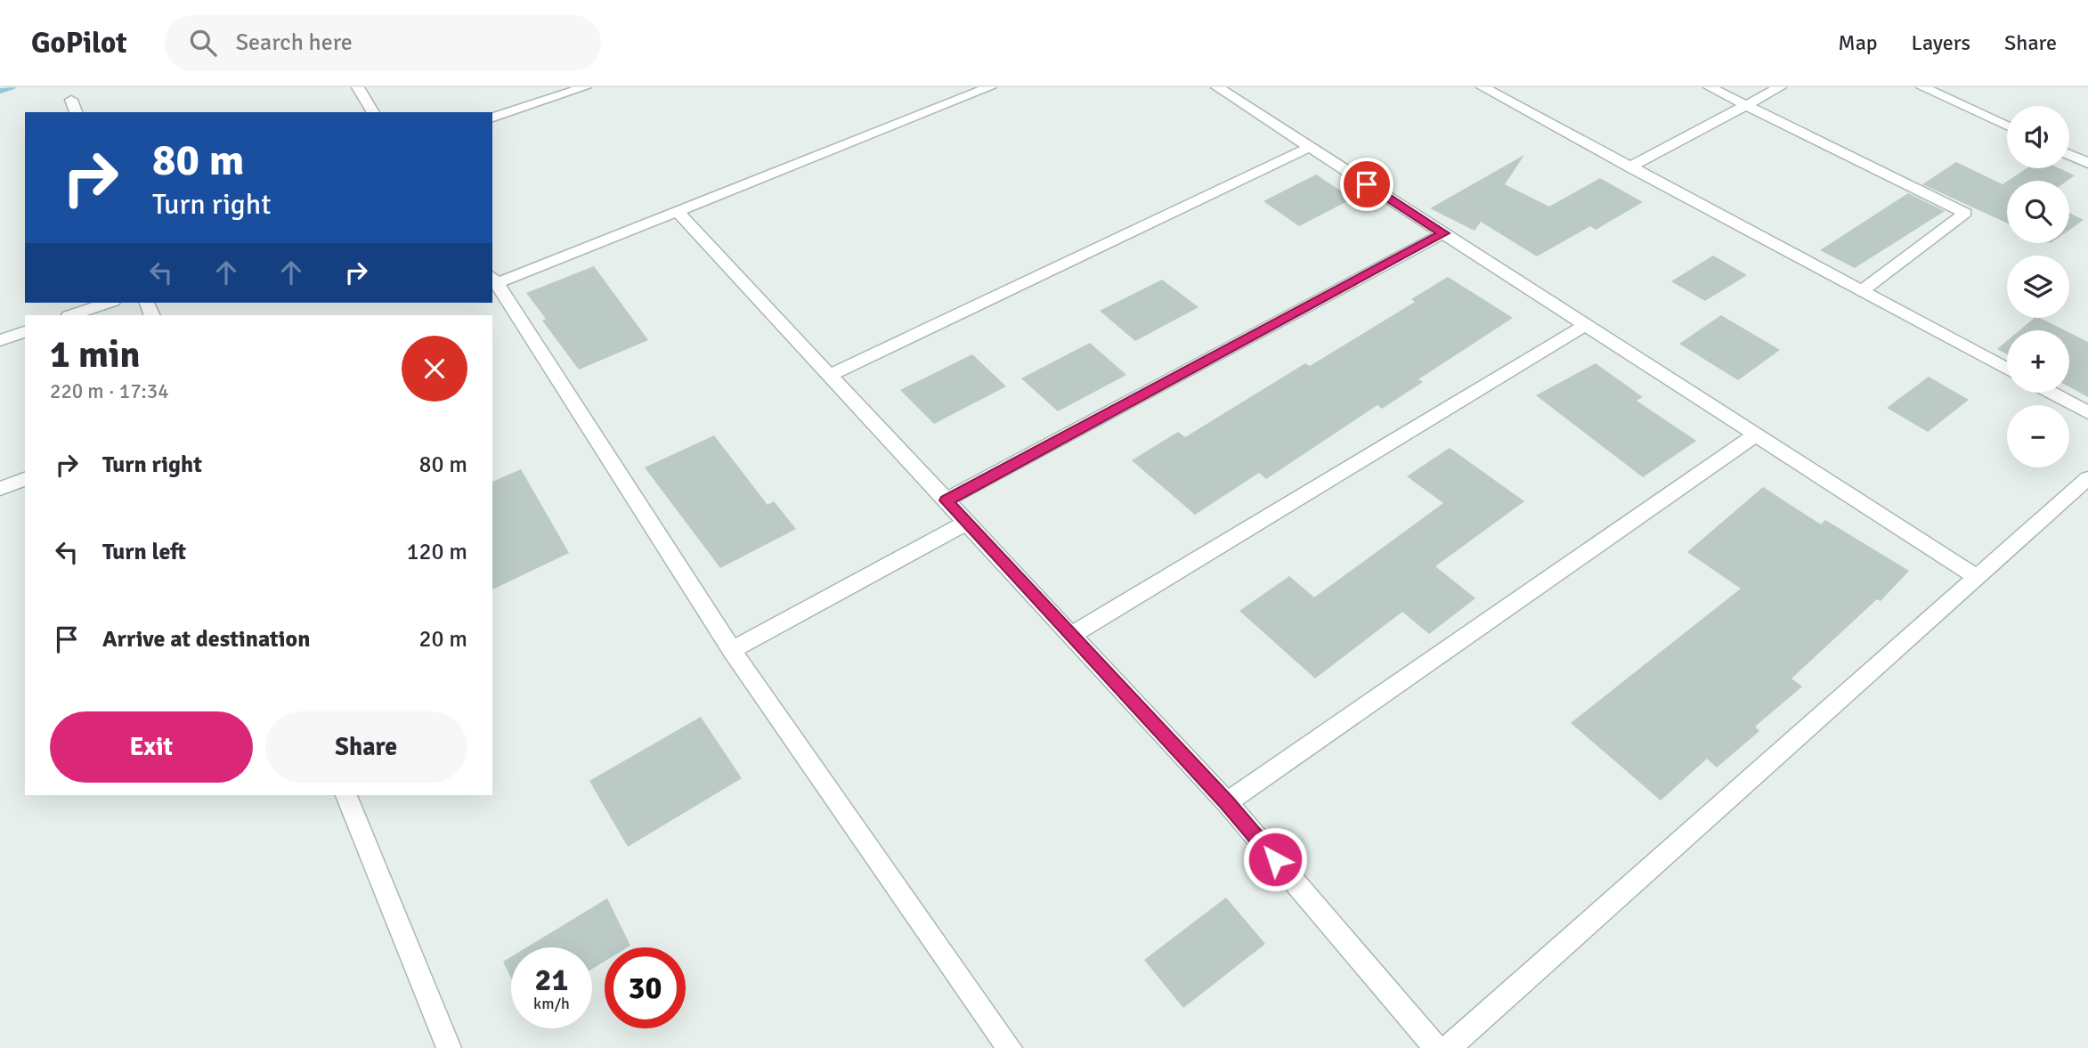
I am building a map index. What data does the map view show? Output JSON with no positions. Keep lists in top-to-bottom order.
{
  "page": {
    "header": "GoPilot",
    "search": "Search here",
    "nav": ["Map", "Layers", "Share"],
    "map_buttons": ["+", "−"],
    "turn": ["80 m", "Turn right"],
    "heading": ["1 min", "220 m · 17:34"],
    "list": [
      {
        "name": "Turn right",
        "value": "80 m"
      },
      {
        "name": "Turn left",
        "value": "120 m"
      },
      {
        "name": "Arrive at destination",
        "value": "20 m"
      }
    ],
    "buttons": ["Exit", "Share"],
    "speed": "21 km/h",
    "limit": "30"
  }
}
